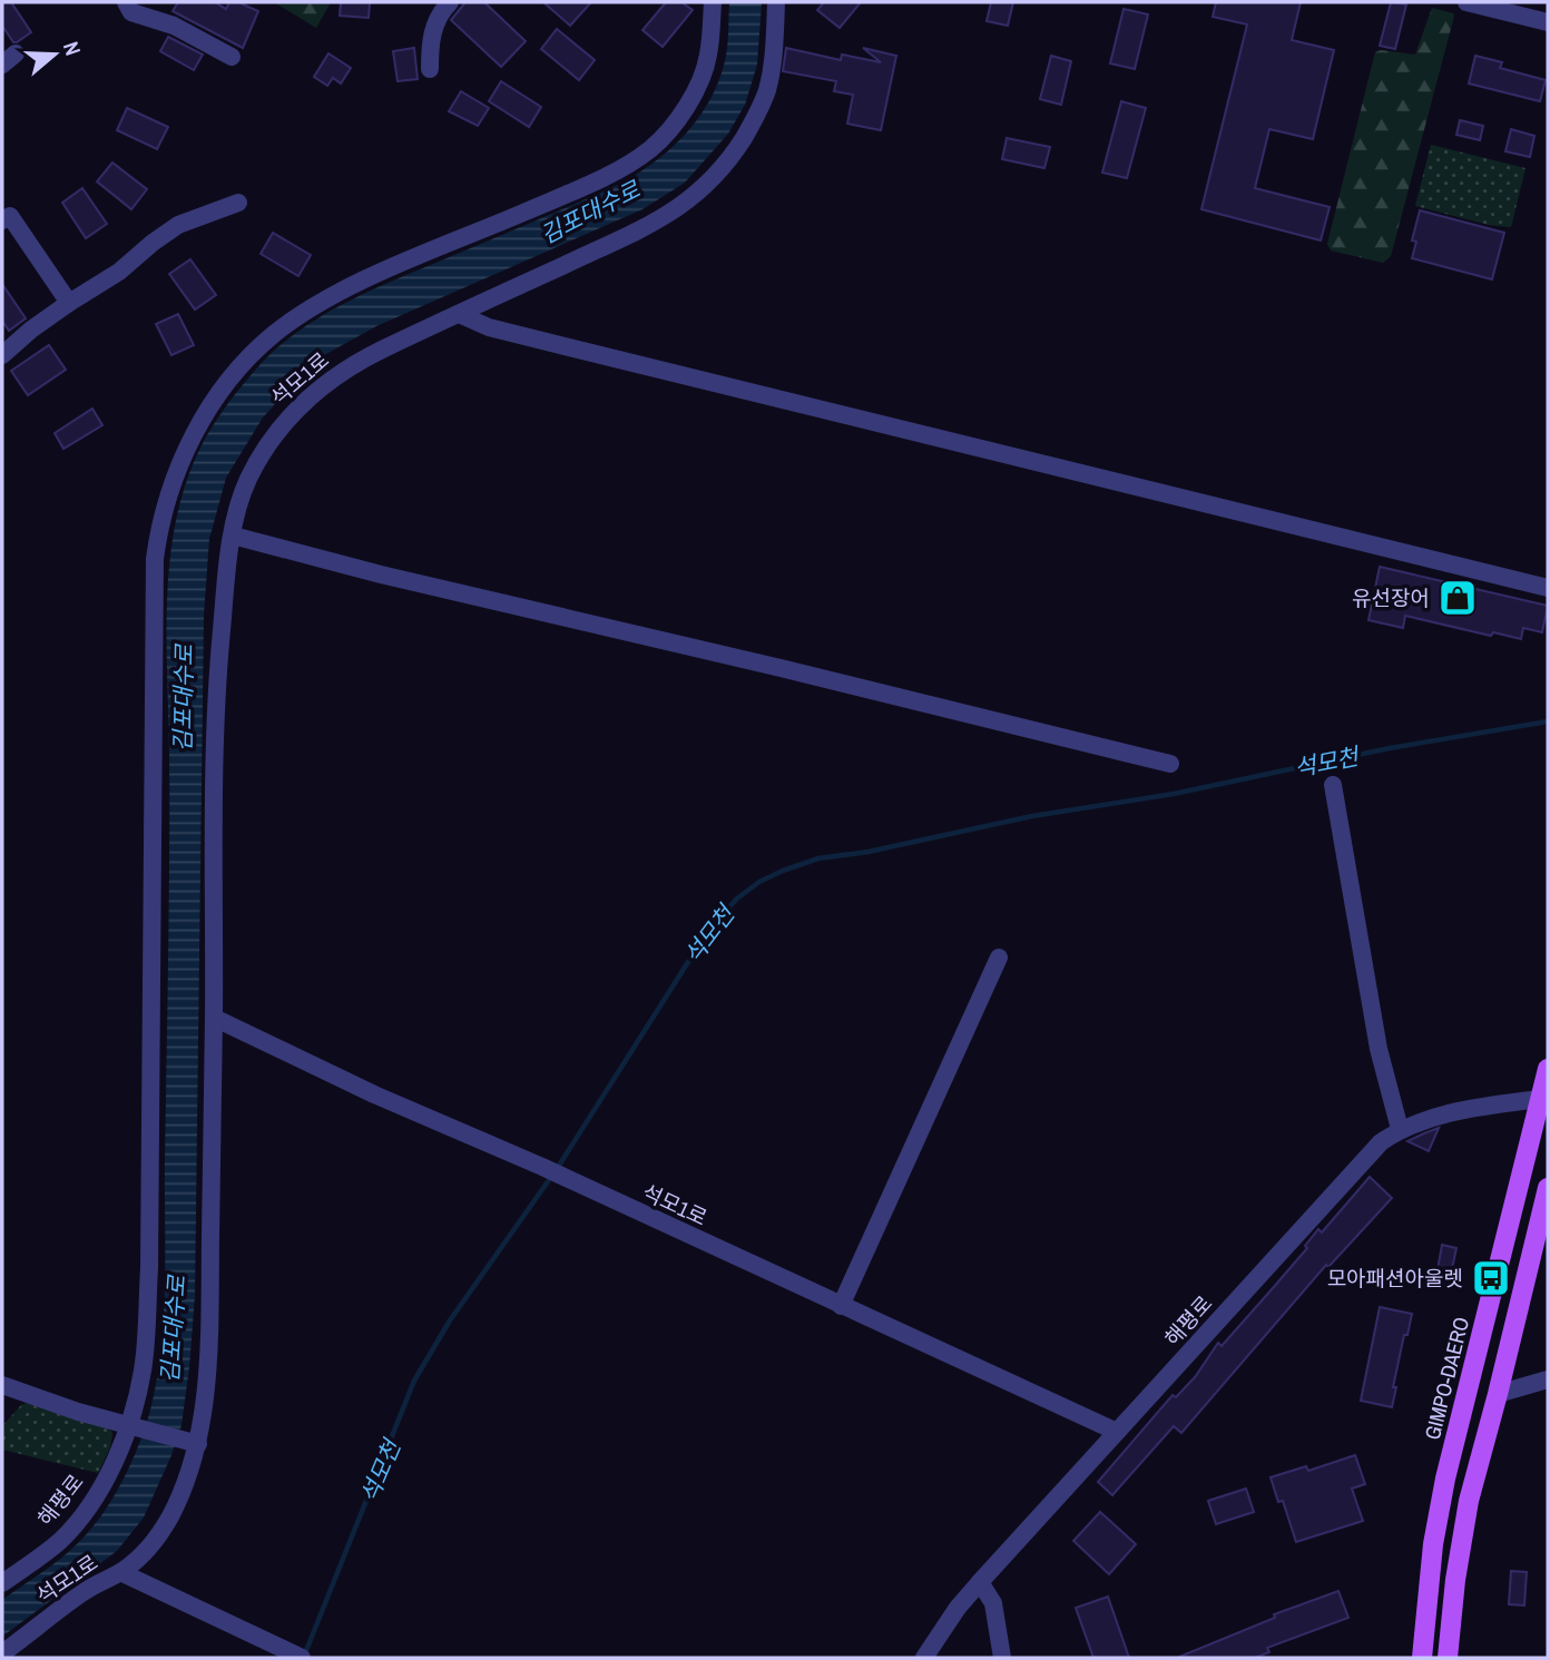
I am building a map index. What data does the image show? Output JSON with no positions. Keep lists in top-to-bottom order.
{
  "streets": {
    "main road": ["GIMPO-DAERO"],
    "lane": ["석모1로", "해평로"]
  },
  "crossings": [
    ["석모1로", "해평로"],
    ["해평로", "GIMPO-DAERO"]
  ],
  "water": ["김포대수로", "석모천"],
  "places": {
    "shop": ["유선장어"],
    "bus stop": ["모아패션아울렛"]
  },
  "north": "right"
}
